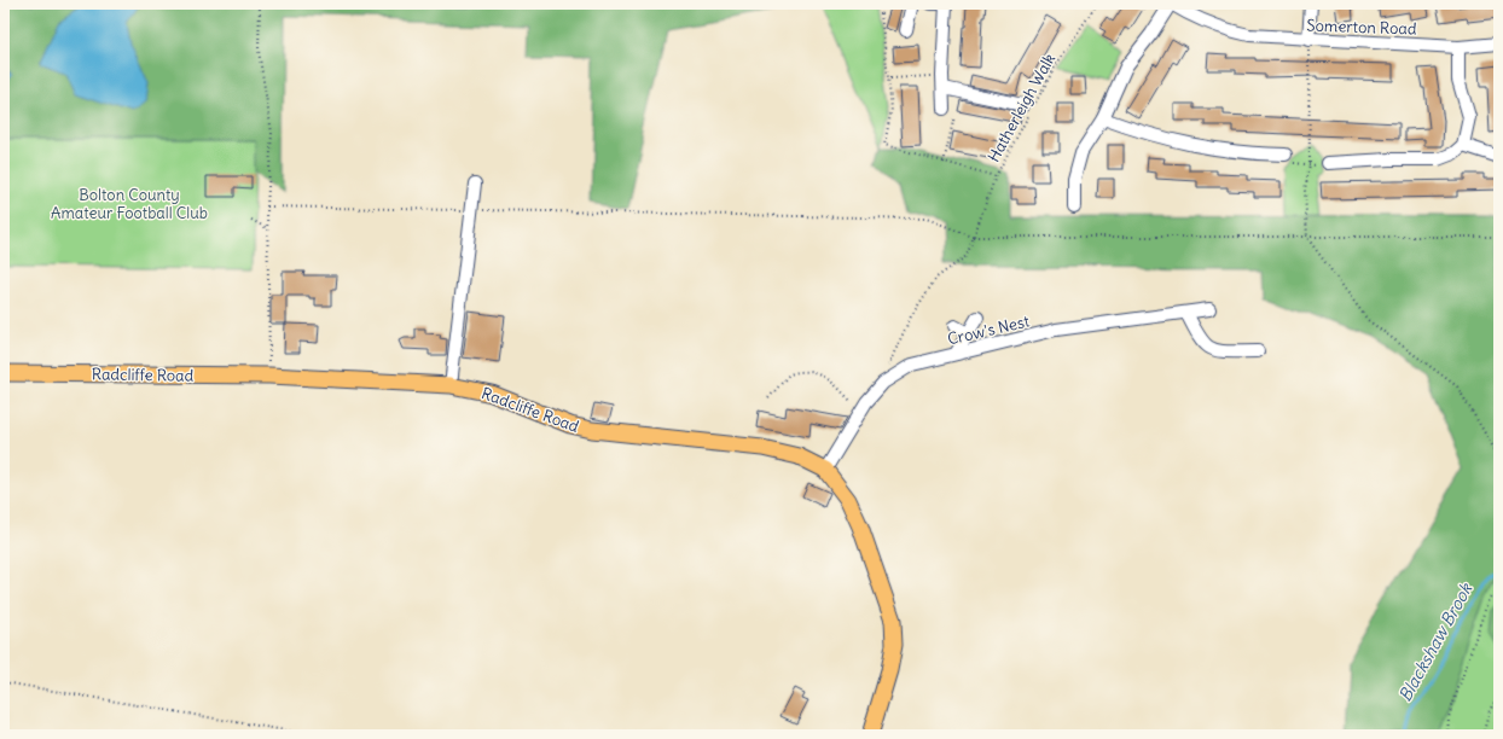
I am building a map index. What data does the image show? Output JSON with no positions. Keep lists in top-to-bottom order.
{
  "streets": {
    "main road": ["Radcliffe Road"],
    "street": ["Somerton Road", "Crow's Nest"],
    "path": ["Hatherleigh Walk"]
  },
  "crossings": [
    ["Crow's Nest", "Radcliffe Road"]
  ],
  "water": ["Blackshaw Brook"],
  "parks": ["Bolton County Amateur Football Club"]
}
